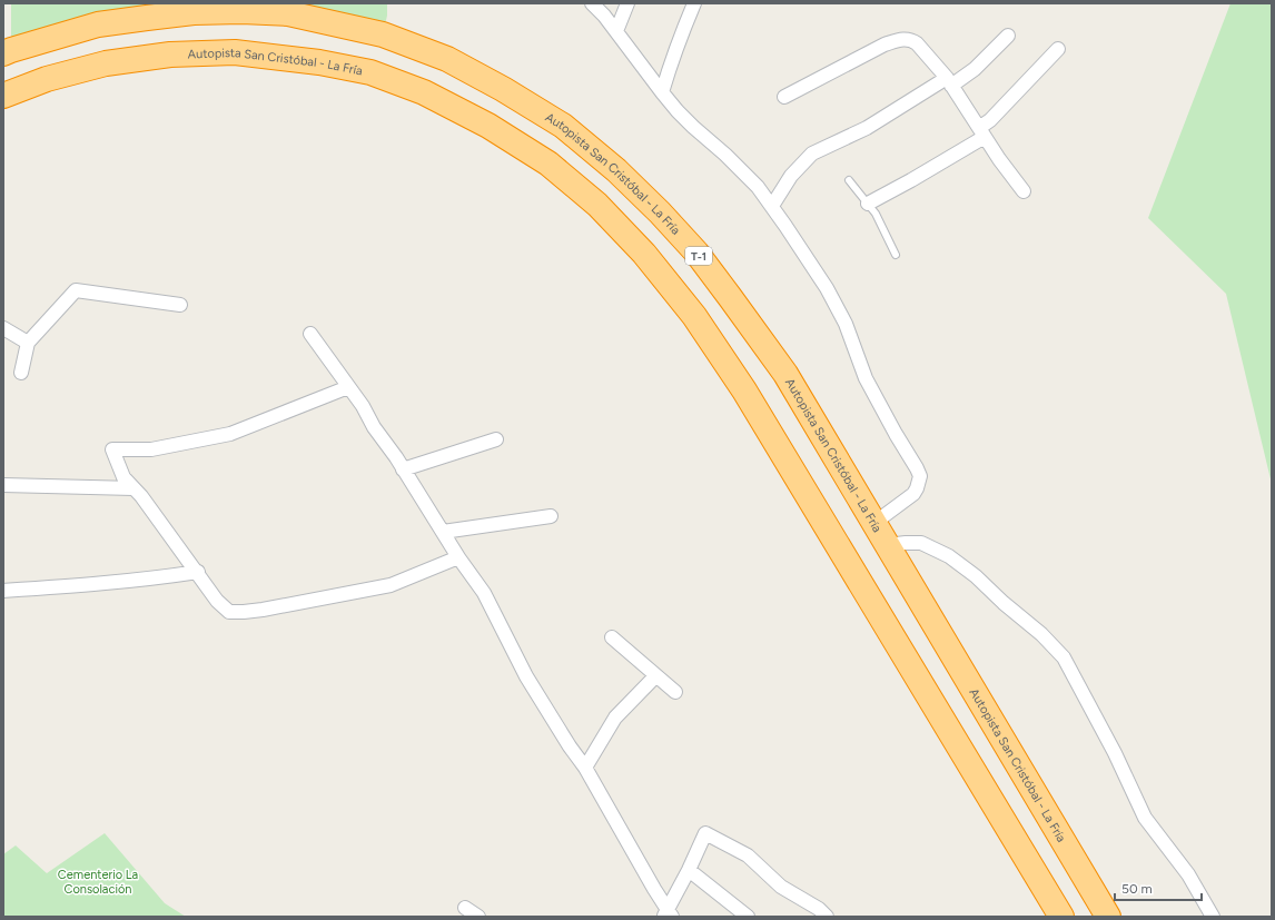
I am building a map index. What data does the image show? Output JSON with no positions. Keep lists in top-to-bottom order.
{
  "streets": {
    "highway": ["Autopista San Cristóbal - La Fría", "T-1"]
  },
  "parks": ["Cementerio La Consolación"],
  "scale_bar": "50 m"
}
